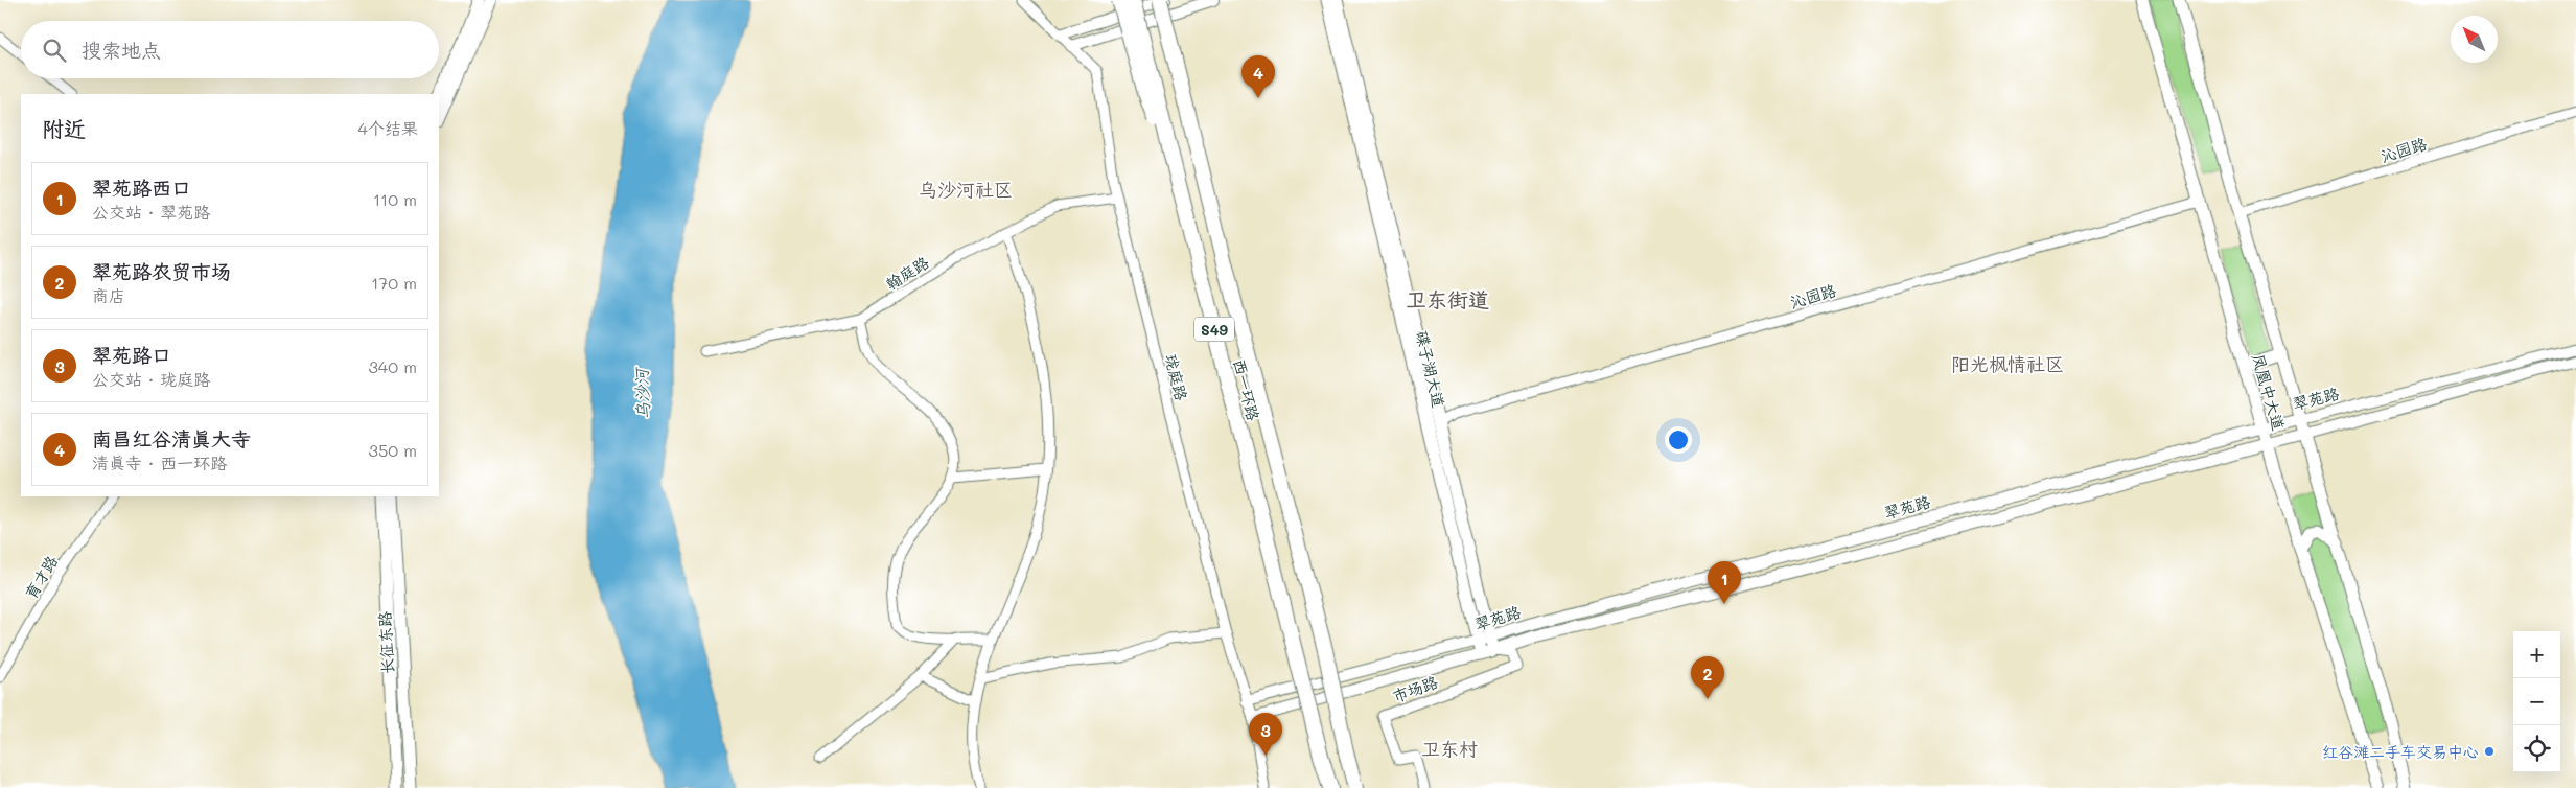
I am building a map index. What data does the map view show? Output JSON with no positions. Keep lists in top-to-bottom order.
{
  "streets": {
    "highway": ["S49", "西一环路"],
    "main road": [
      "碟子湖大道",
      "凤凰中大道",
      "翠苑路",
      "长征东路"
    ],
    "street": [
      "沁园路",
      "翰庭路",
      "珑庭路",
      "育才路",
      "市场路"
    ]
  },
  "crossings": [
    ["沁园路", "碟子湖大道"],
    ["沁园路", "凤凰中大道"],
    ["翰庭路", "珑庭路"],
    ["碟子湖大道", "翠苑路"],
    ["碟子湖大道", "市场路"],
    ["珑庭路", "翠苑路"],
    ["凤凰中大道", "翠苑路"],
    ["翠苑路", "市场路"]
  ],
  "districts": [
    "乌沙河社区",
    "卫东街道",
    "阳光枫情社区",
    "卫东村"
  ],
  "water": ["乌沙河"],
  "places": ["红谷滩二手车交易中心"],
  "north": "top left",
  "page": {
    "search": "搜索地点",
    "pins": [
      "4",
      "1",
      "2",
      "3"
    ],
    "heading": ["附近", "4个结果"],
    "list": [
      {
        "mark": "1",
        "name": "翠苑路西口",
        "note": "公交站 · 翠苑路",
        "value": "110 m"
      },
      {
        "mark": "2",
        "name": "翠苑路农贸市场",
        "note": "商店",
        "value": "170 m"
      },
      {
        "mark": "3",
        "name": "翠苑路口",
        "note": "公交站 · 珑庭路",
        "value": "340 m"
      },
      {
        "mark": "4",
        "name": "南昌红谷清真大寺",
        "note": "清真寺 · 西一环路",
        "value": "350 m"
      }
    ],
    "map_buttons": ["+", "−"]
  }
}
